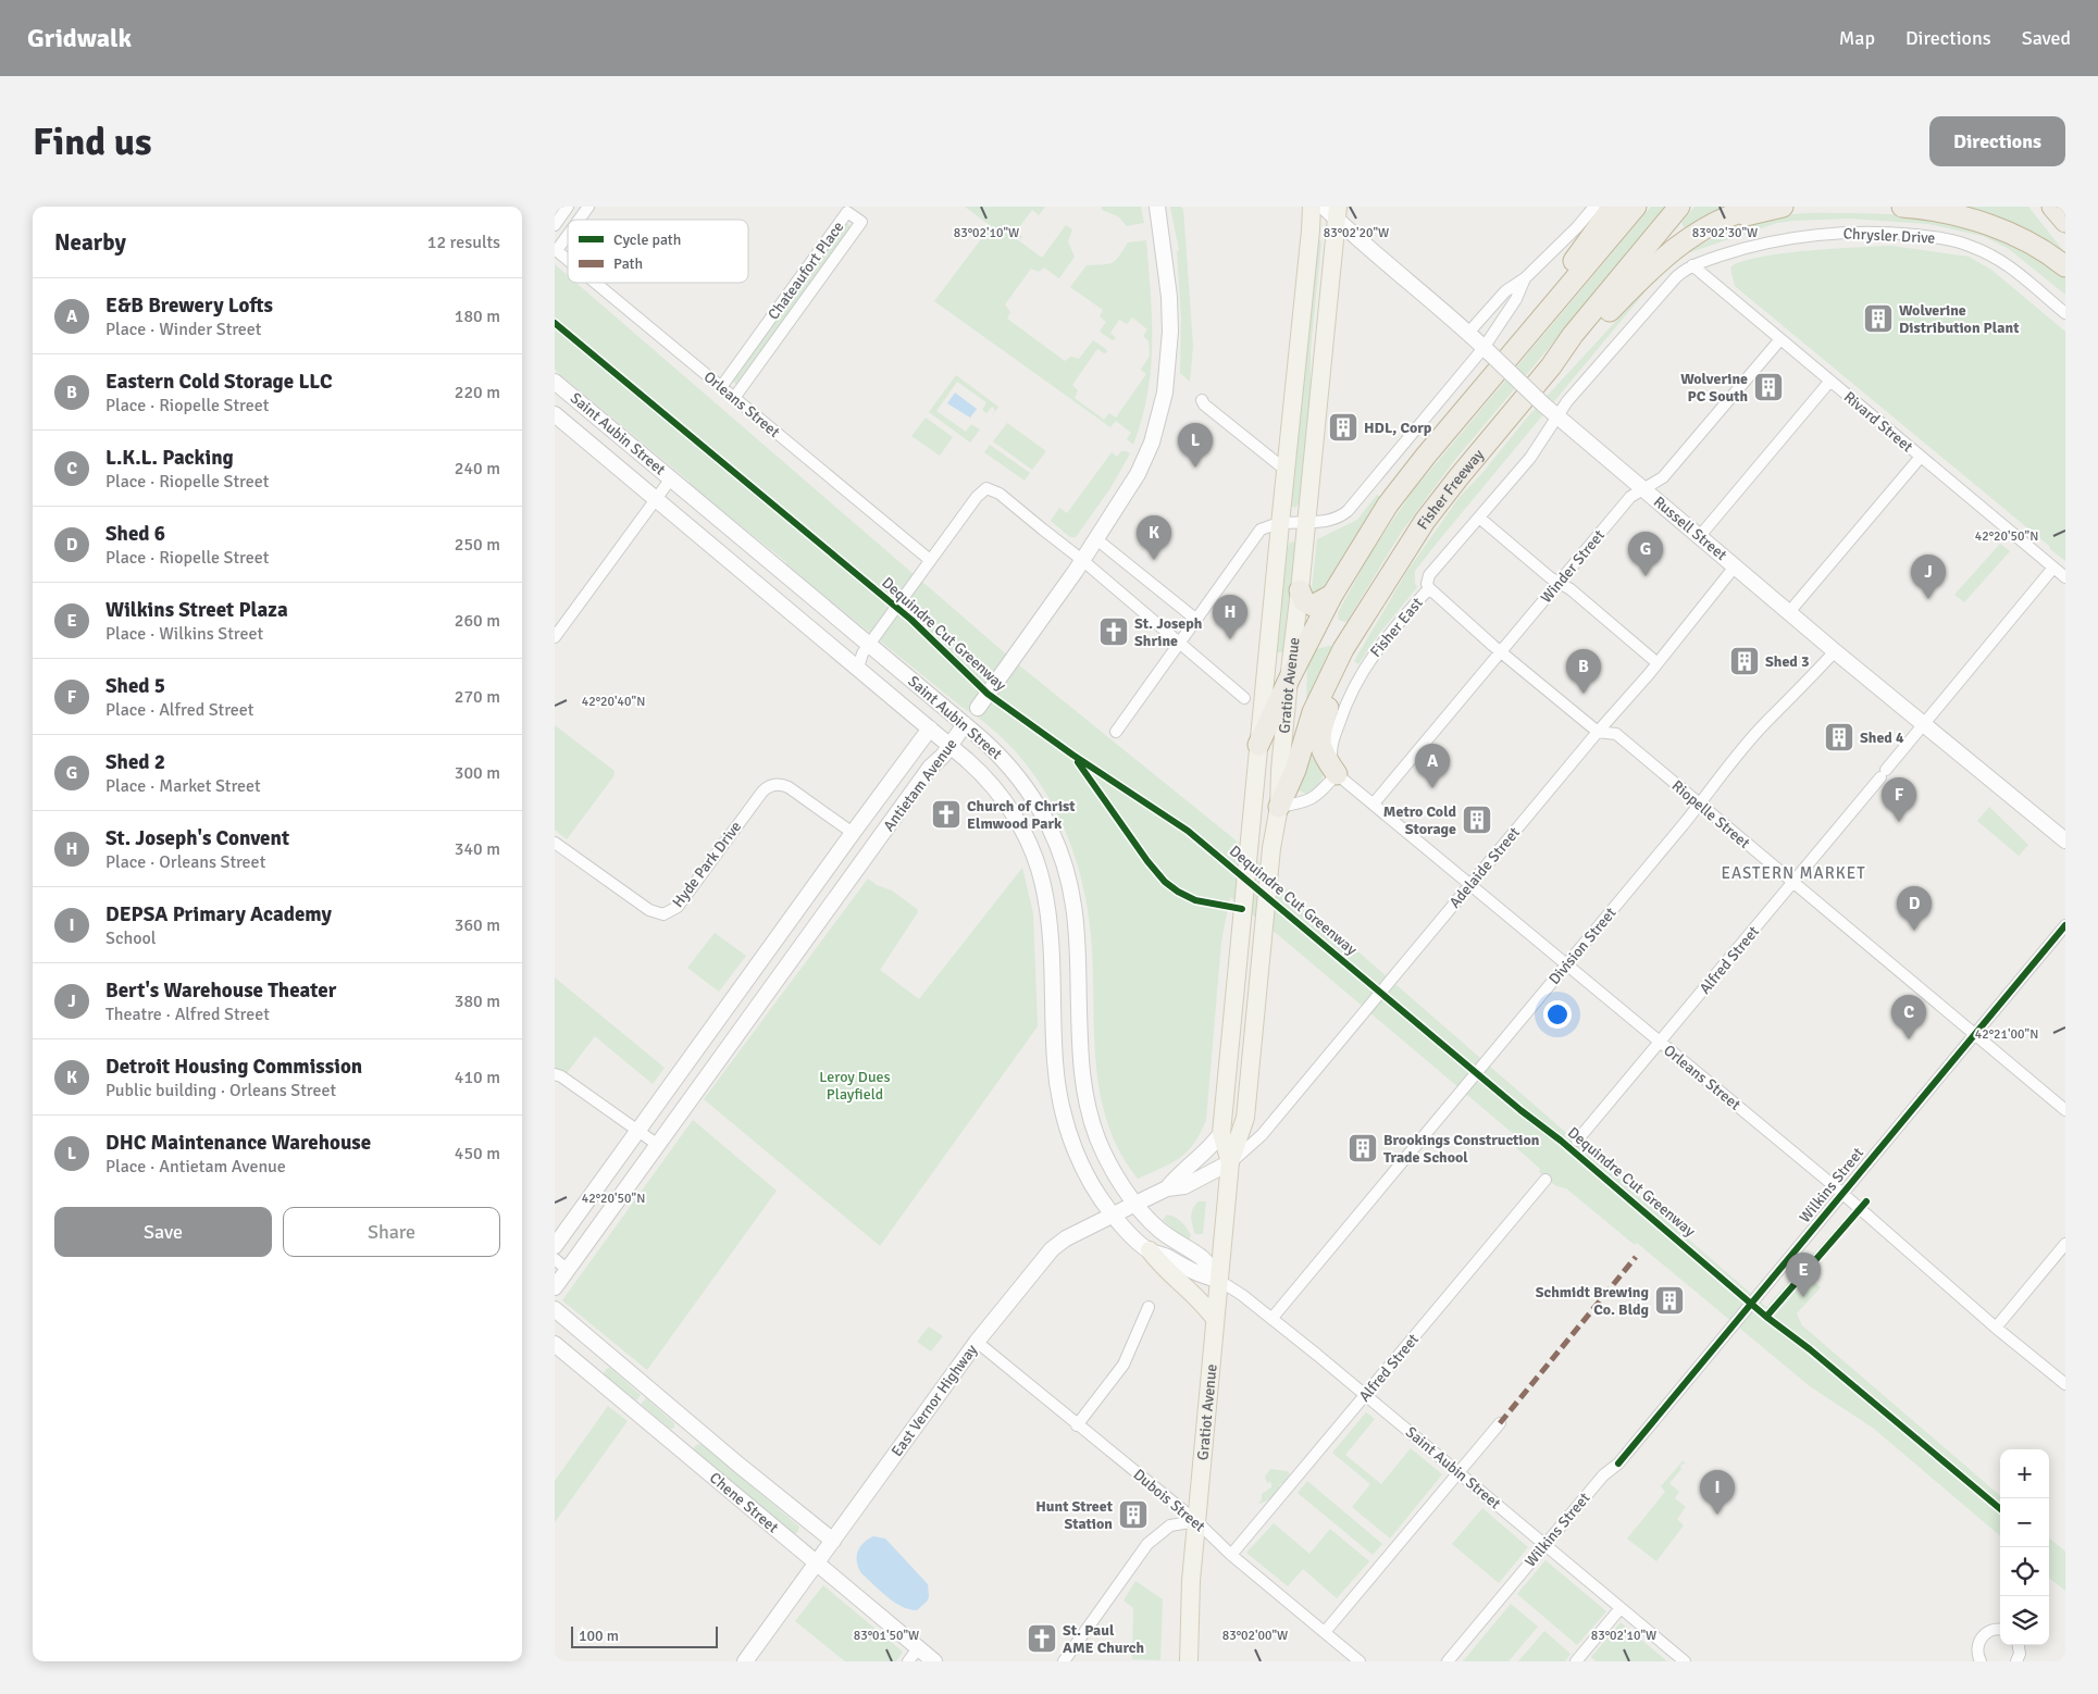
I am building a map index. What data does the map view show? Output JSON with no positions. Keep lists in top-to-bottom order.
{
  "streets": {
    "highway": ["Fisher Freeway"],
    "main road": ["Gratiot Avenue"],
    "street": [
      "Chrysler Drive",
      "Chateaufort Place",
      "Orleans Street",
      "Rivard Street",
      "Saint Aubin Street",
      "Russell Street",
      "Winder Street",
      "Fisher East",
      "Antietam Avenue",
      "Riopelle Street",
      "Hyde Park Drive",
      "Adelaide Street",
      "Division Street",
      "Alfred Street",
      "Wilkins Street",
      "East Vernor Highway",
      "Dubois Street",
      "Chene Street"
    ],
    "cycle path": ["Dequindre Cut Greenway"]
  },
  "crossings": [
    ["Chrysler Drive", "Rivard Street"],
    ["Chrysler Drive", "Fisher East"],
    ["Chateaufort Place", "Orleans Street"],
    ["Orleans Street", "Winder Street"],
    ["Orleans Street", "Fisher East"],
    ["Orleans Street", "Adelaide Street"],
    ["Orleans Street", "Division Street"],
    ["Orleans Street", "Alfred Street"],
    ["Orleans Street", "Wilkins Street"],
    ["Rivard Street", "Winder Street"],
    ["Rivard Street", "Fisher East"],
    ["Rivard Street", "Alfred Street"],
    ["Saint Aubin Street", "Gratiot Avenue"],
    ["Saint Aubin Street", "Antietam Avenue"],
    ["Saint Aubin Street", "Division Street"],
    ["Saint Aubin Street", "Alfred Street"],
    ["Saint Aubin Street", "Wilkins Street"],
    ["Saint Aubin Street", "East Vernor Highway"],
    ["Fisher Freeway", "Gratiot Avenue"],
    ["Russell Street", "Winder Street"],
    ["Russell Street", "Fisher East"],
    ["Russell Street", "Gratiot Avenue"],
    ["Russell Street", "Adelaide Street"],
    ["Russell Street", "Division Street"],
    ["Russell Street", "Alfred Street"],
    ["Winder Street", "Riopelle Street"],
    ["Fisher East", "Riopelle Street"],
    ["Gratiot Avenue", "Adelaide Street"],
    ["Gratiot Avenue", "East Vernor Highway"],
    ["Gratiot Avenue", "Dubois Street"],
    ["Antietam Avenue", "Hyde Park Drive"],
    ["Riopelle Street", "Adelaide Street"],
    ["Riopelle Street", "Division Street"],
    ["Riopelle Street", "Alfred Street"],
    ["Riopelle Street", "Wilkins Street"],
    ["Adelaide Street", "East Vernor Highway"],
    ["Alfred Street", "Dubois Street"],
    ["East Vernor Highway", "Dubois Street"],
    ["East Vernor Highway", "Chene Street"]
  ],
  "districts": ["EASTERN MARKET"],
  "parks": ["Leroy Dues Playfield"],
  "places": {
    "building": [
      "Wolverine Distribution Plant",
      "Wolverine PC South",
      "HDL, Corp",
      "Shed 3",
      "Shed 4",
      "Metro Cold Storage",
      "Brookings Construction Trade School",
      "Schmidt Brewing Co. Bldg",
      "Hunt Street Station"
    ],
    "church": ["St. Joseph Shrine", "Church of Christ Elmwood Park", "St. Paul AME Church"]
  },
  "legend": ["Cycle path", "Path"],
  "scale_bar": "100 m",
  "page": {
    "header": "Gridwalk",
    "nav": ["Map", "Directions", "Saved"],
    "buttons": [
      "Directions",
      ["Save", "Share"]
    ],
    "title": "Find us",
    "heading": ["Nearby", "12 results"],
    "list": [
      {
        "mark": "A",
        "name": "E&B Brewery Lofts",
        "note": "Place · Winder Street",
        "value": "180 m"
      },
      {
        "mark": "B",
        "name": "Eastern Cold Storage LLC",
        "note": "Place · Riopelle Street",
        "value": "220 m"
      },
      {
        "mark": "C",
        "name": "L.K.L. Packing",
        "note": "Place · Riopelle Street",
        "value": "240 m"
      },
      {
        "mark": "D",
        "name": "Shed 6",
        "note": "Place · Riopelle Street",
        "value": "250 m"
      },
      {
        "mark": "E",
        "name": "Wilkins Street Plaza",
        "note": "Place · Wilkins Street",
        "value": "260 m"
      },
      {
        "mark": "F",
        "name": "Shed 5",
        "note": "Place · Alfred Street",
        "value": "270 m"
      },
      {
        "mark": "G",
        "name": "Shed 2",
        "note": "Place · Market Street",
        "value": "300 m"
      },
      {
        "mark": "H",
        "name": "St. Joseph's Convent",
        "note": "Place · Orleans Street",
        "value": "340 m"
      },
      {
        "mark": "I",
        "name": "DEPSA Primary Academy",
        "note": "School",
        "value": "360 m"
      },
      {
        "mark": "J",
        "name": "Bert's Warehouse Theater",
        "note": "Theatre · Alfred Street",
        "value": "380 m"
      },
      {
        "mark": "K",
        "name": "Detroit Housing Commission",
        "note": "Public building · Orleans Street",
        "value": "410 m"
      },
      {
        "mark": "L",
        "name": "DHC Maintenance Warehouse",
        "note": "Place · Antietam Avenue",
        "value": "450 m"
      }
    ],
    "pins": [
      "L",
      "K",
      "G",
      "J",
      "H",
      "B",
      "A",
      "F",
      "D",
      "C",
      "E",
      "I"
    ],
    "map_buttons": ["+", "−"],
    "scale": "100 m"
  },
  "coordinates": [
    "83°02'10\"W",
    "83°02'20\"W",
    "83°02'30\"W",
    "42°20'50\"N",
    "42°20'40\"N",
    "42°21'00\"N",
    "83°01'50\"W",
    "83°02'00\"W"
  ]
}
